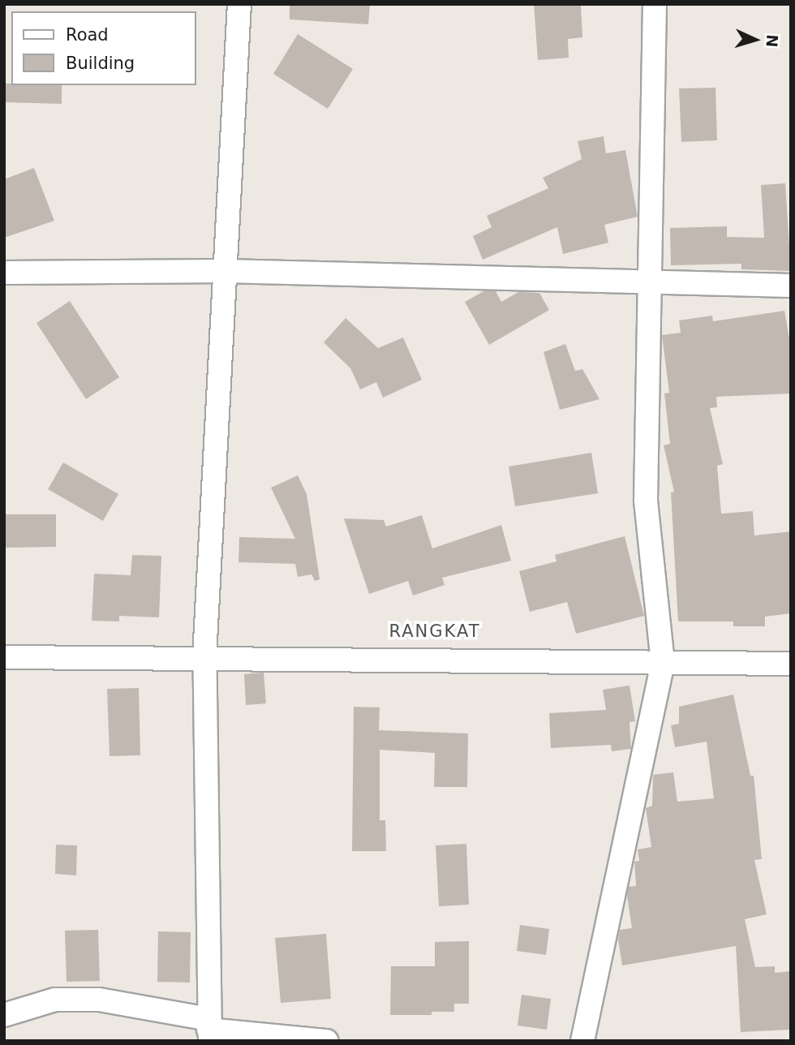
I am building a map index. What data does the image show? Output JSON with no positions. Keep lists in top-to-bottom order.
{
  "districts": ["RANGKAT"],
  "legend": ["Road", "Building"],
  "north": "right"
}
